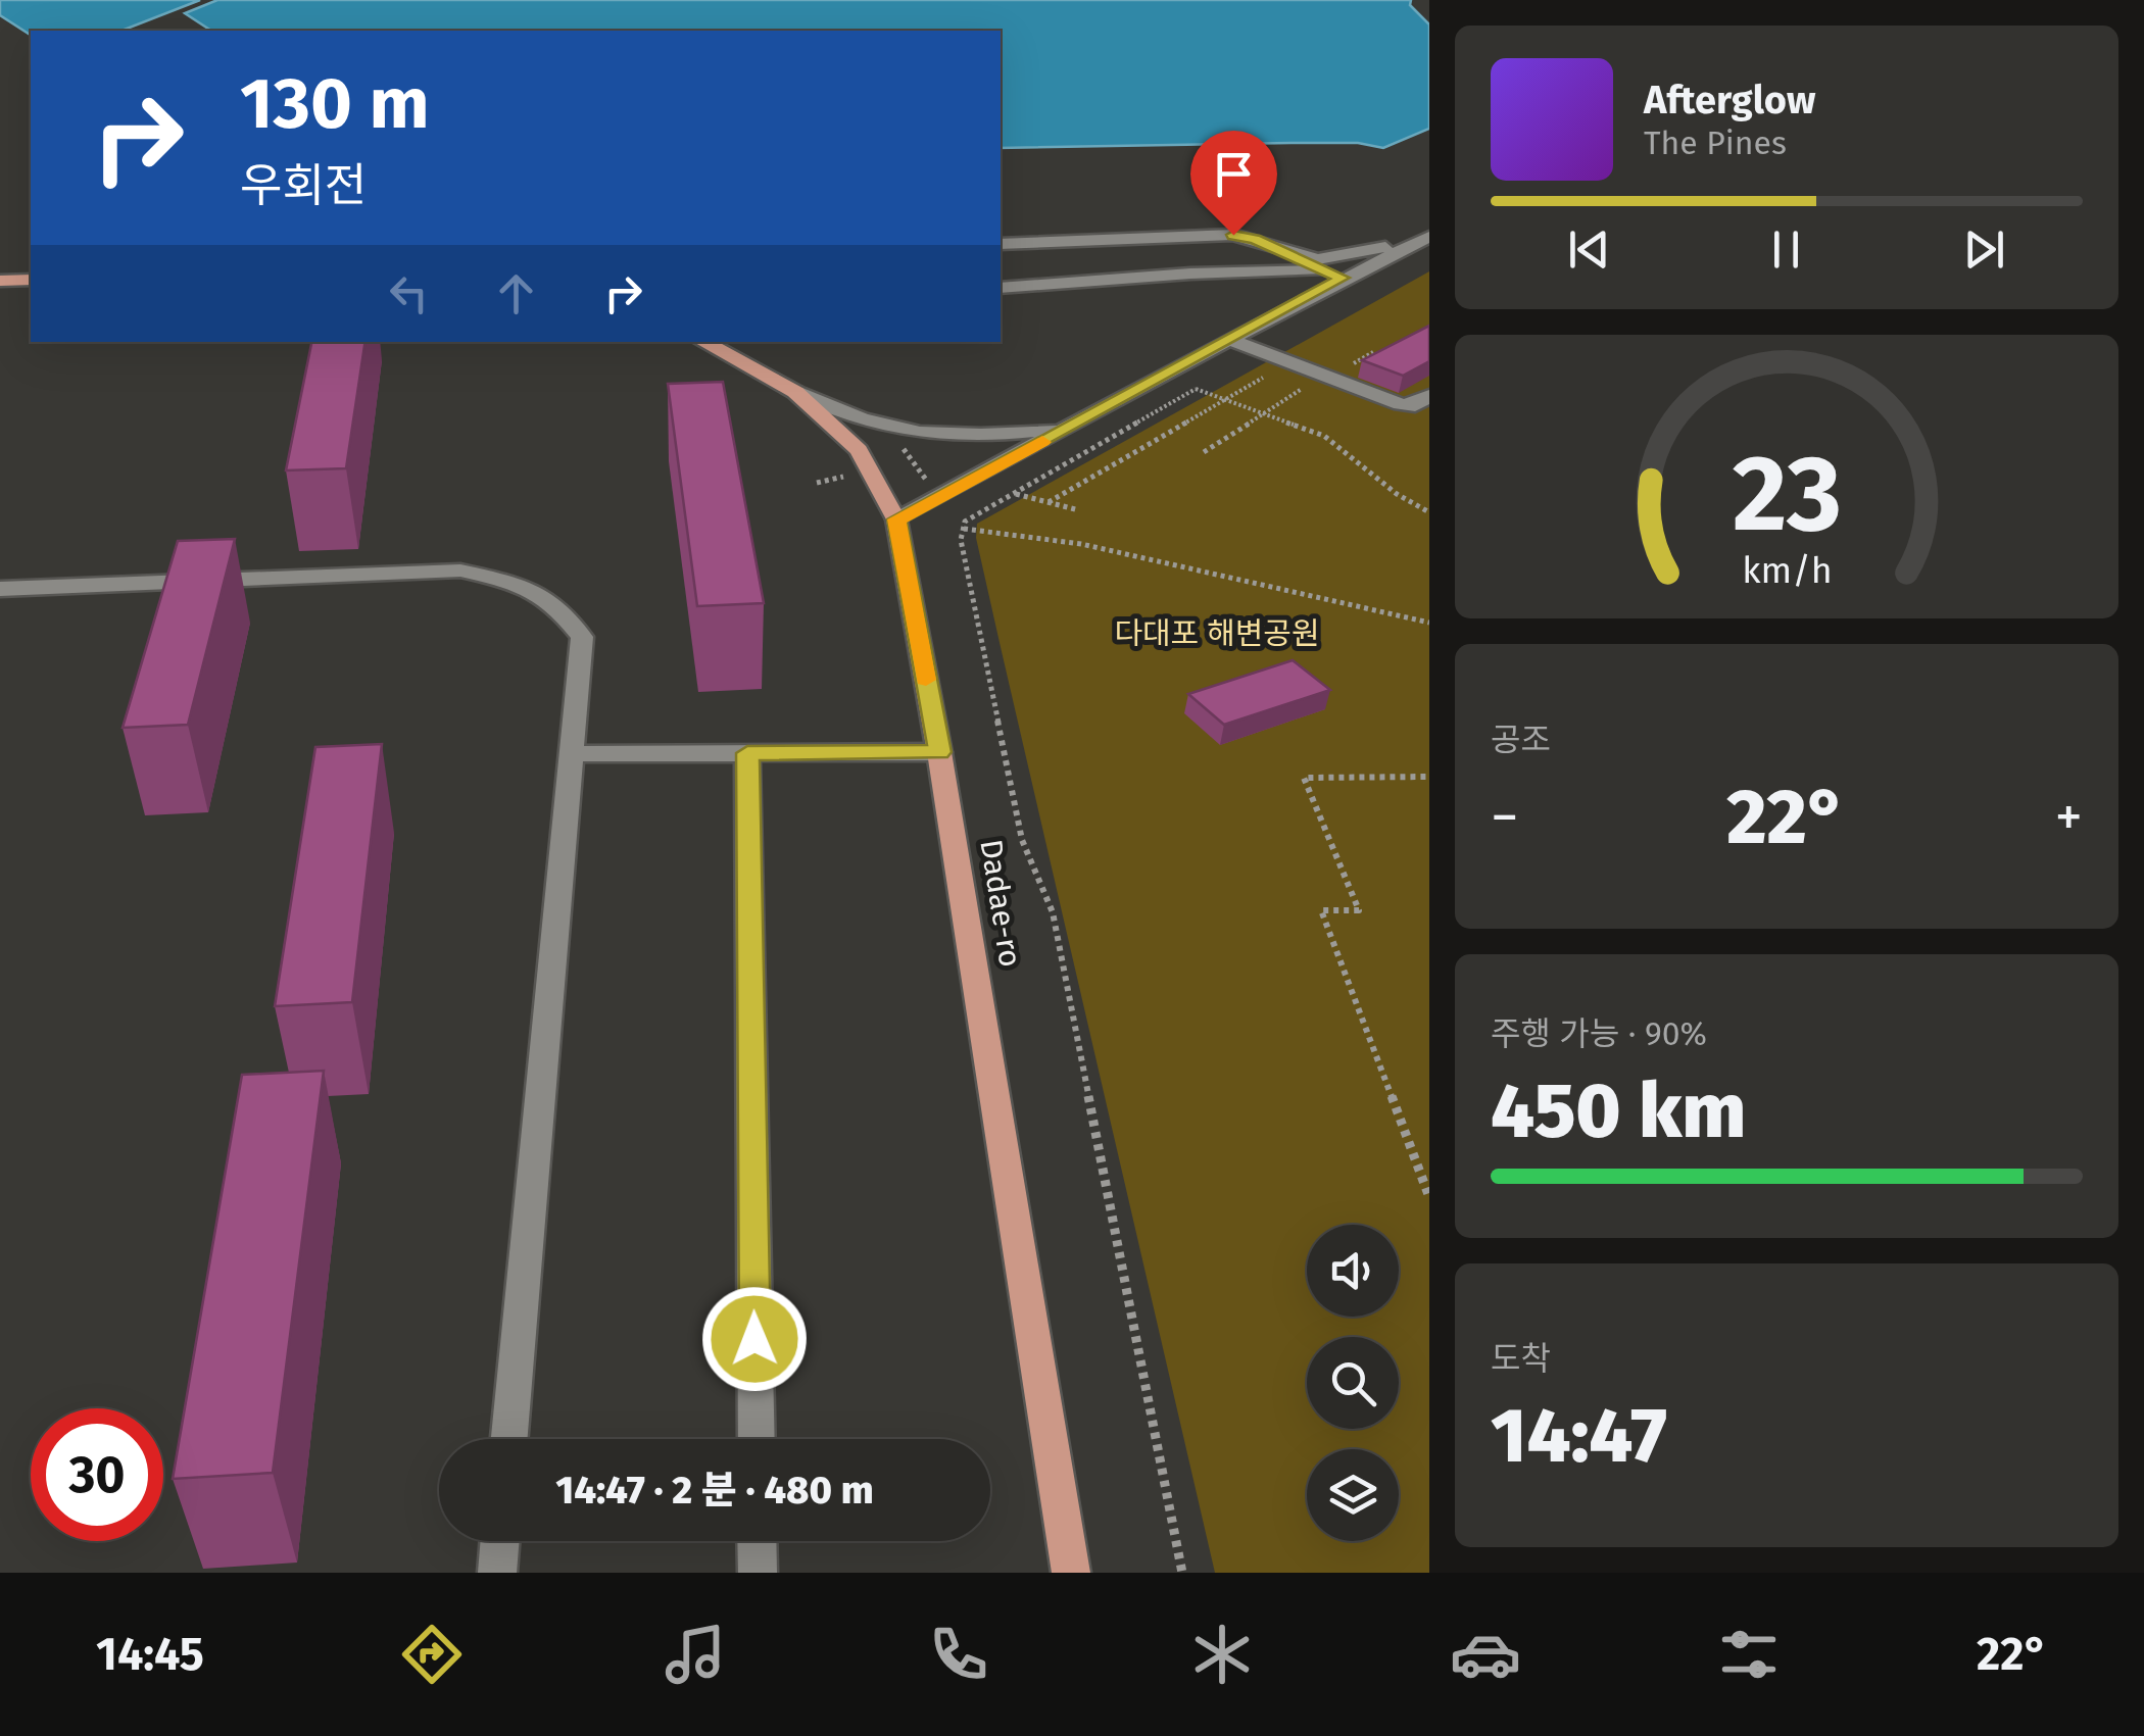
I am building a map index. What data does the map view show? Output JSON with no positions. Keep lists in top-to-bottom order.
{
  "streets": {
    "main road": ["Dadae-ro"]
  },
  "parks": ["다대포 해변공원"],
  "page": {
    "turn": ["130 m", "우회전"],
    "song": ["Afterglow", "The Pines"],
    "tile": [
      "공조",
      ["주행 가능 · 90%", "450 km"],
      ["도착", "14:47"]
    ],
    "heat": ["−", "22°", "+"],
    "limit": "30",
    "trip": "14:47 · 2 분 · 480 m",
    "tabs": ["14:45", "22°"],
    "gauge": ["23", "km/h"]
  }
}
